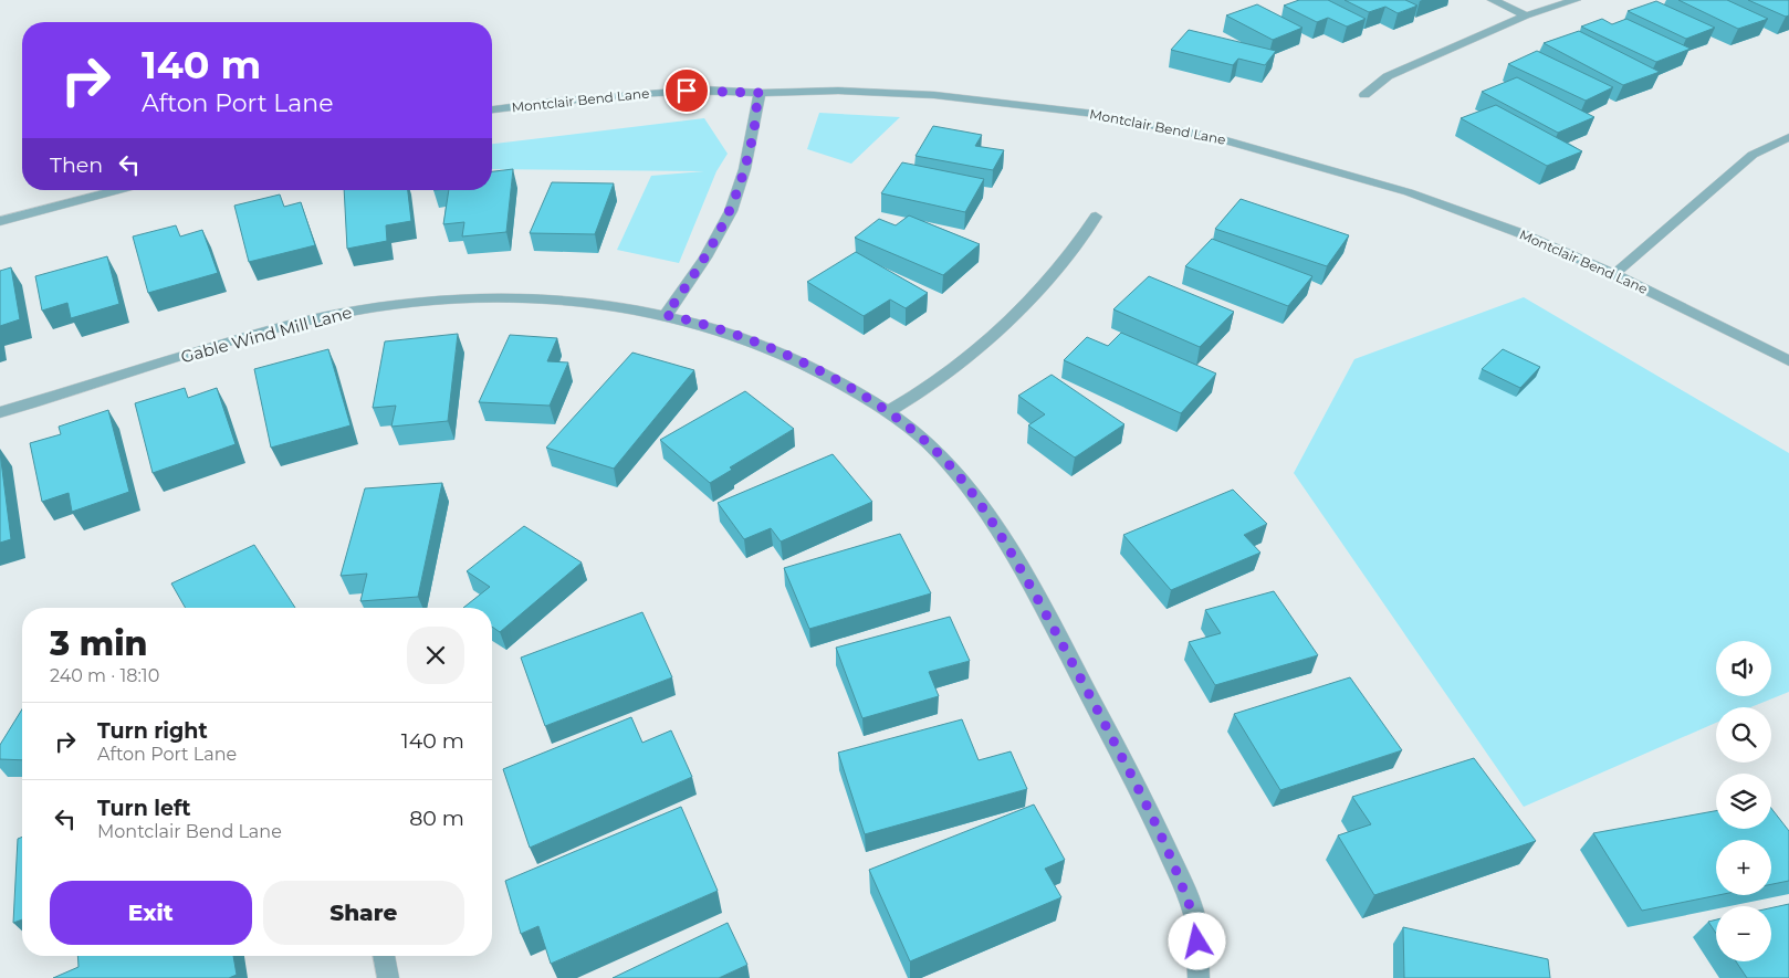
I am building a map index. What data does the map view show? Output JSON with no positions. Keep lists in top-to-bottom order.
{
  "streets": {
    "street": ["Montclair Bend Lane", "Gable Wind Mill Lane"]
  },
  "page": {
    "turn": ["140 m", "Afton Port Lane"],
    "then": "Then",
    "heading": ["3 min", "240 m · 18:10"],
    "map_buttons": ["+", "−"],
    "list": [
      {
        "name": "Turn right",
        "note": "Afton Port Lane",
        "value": "140 m"
      },
      {
        "name": "Turn left",
        "note": "Montclair Bend Lane",
        "value": "80 m"
      }
    ],
    "buttons": ["Exit", "Share"]
  }
}
